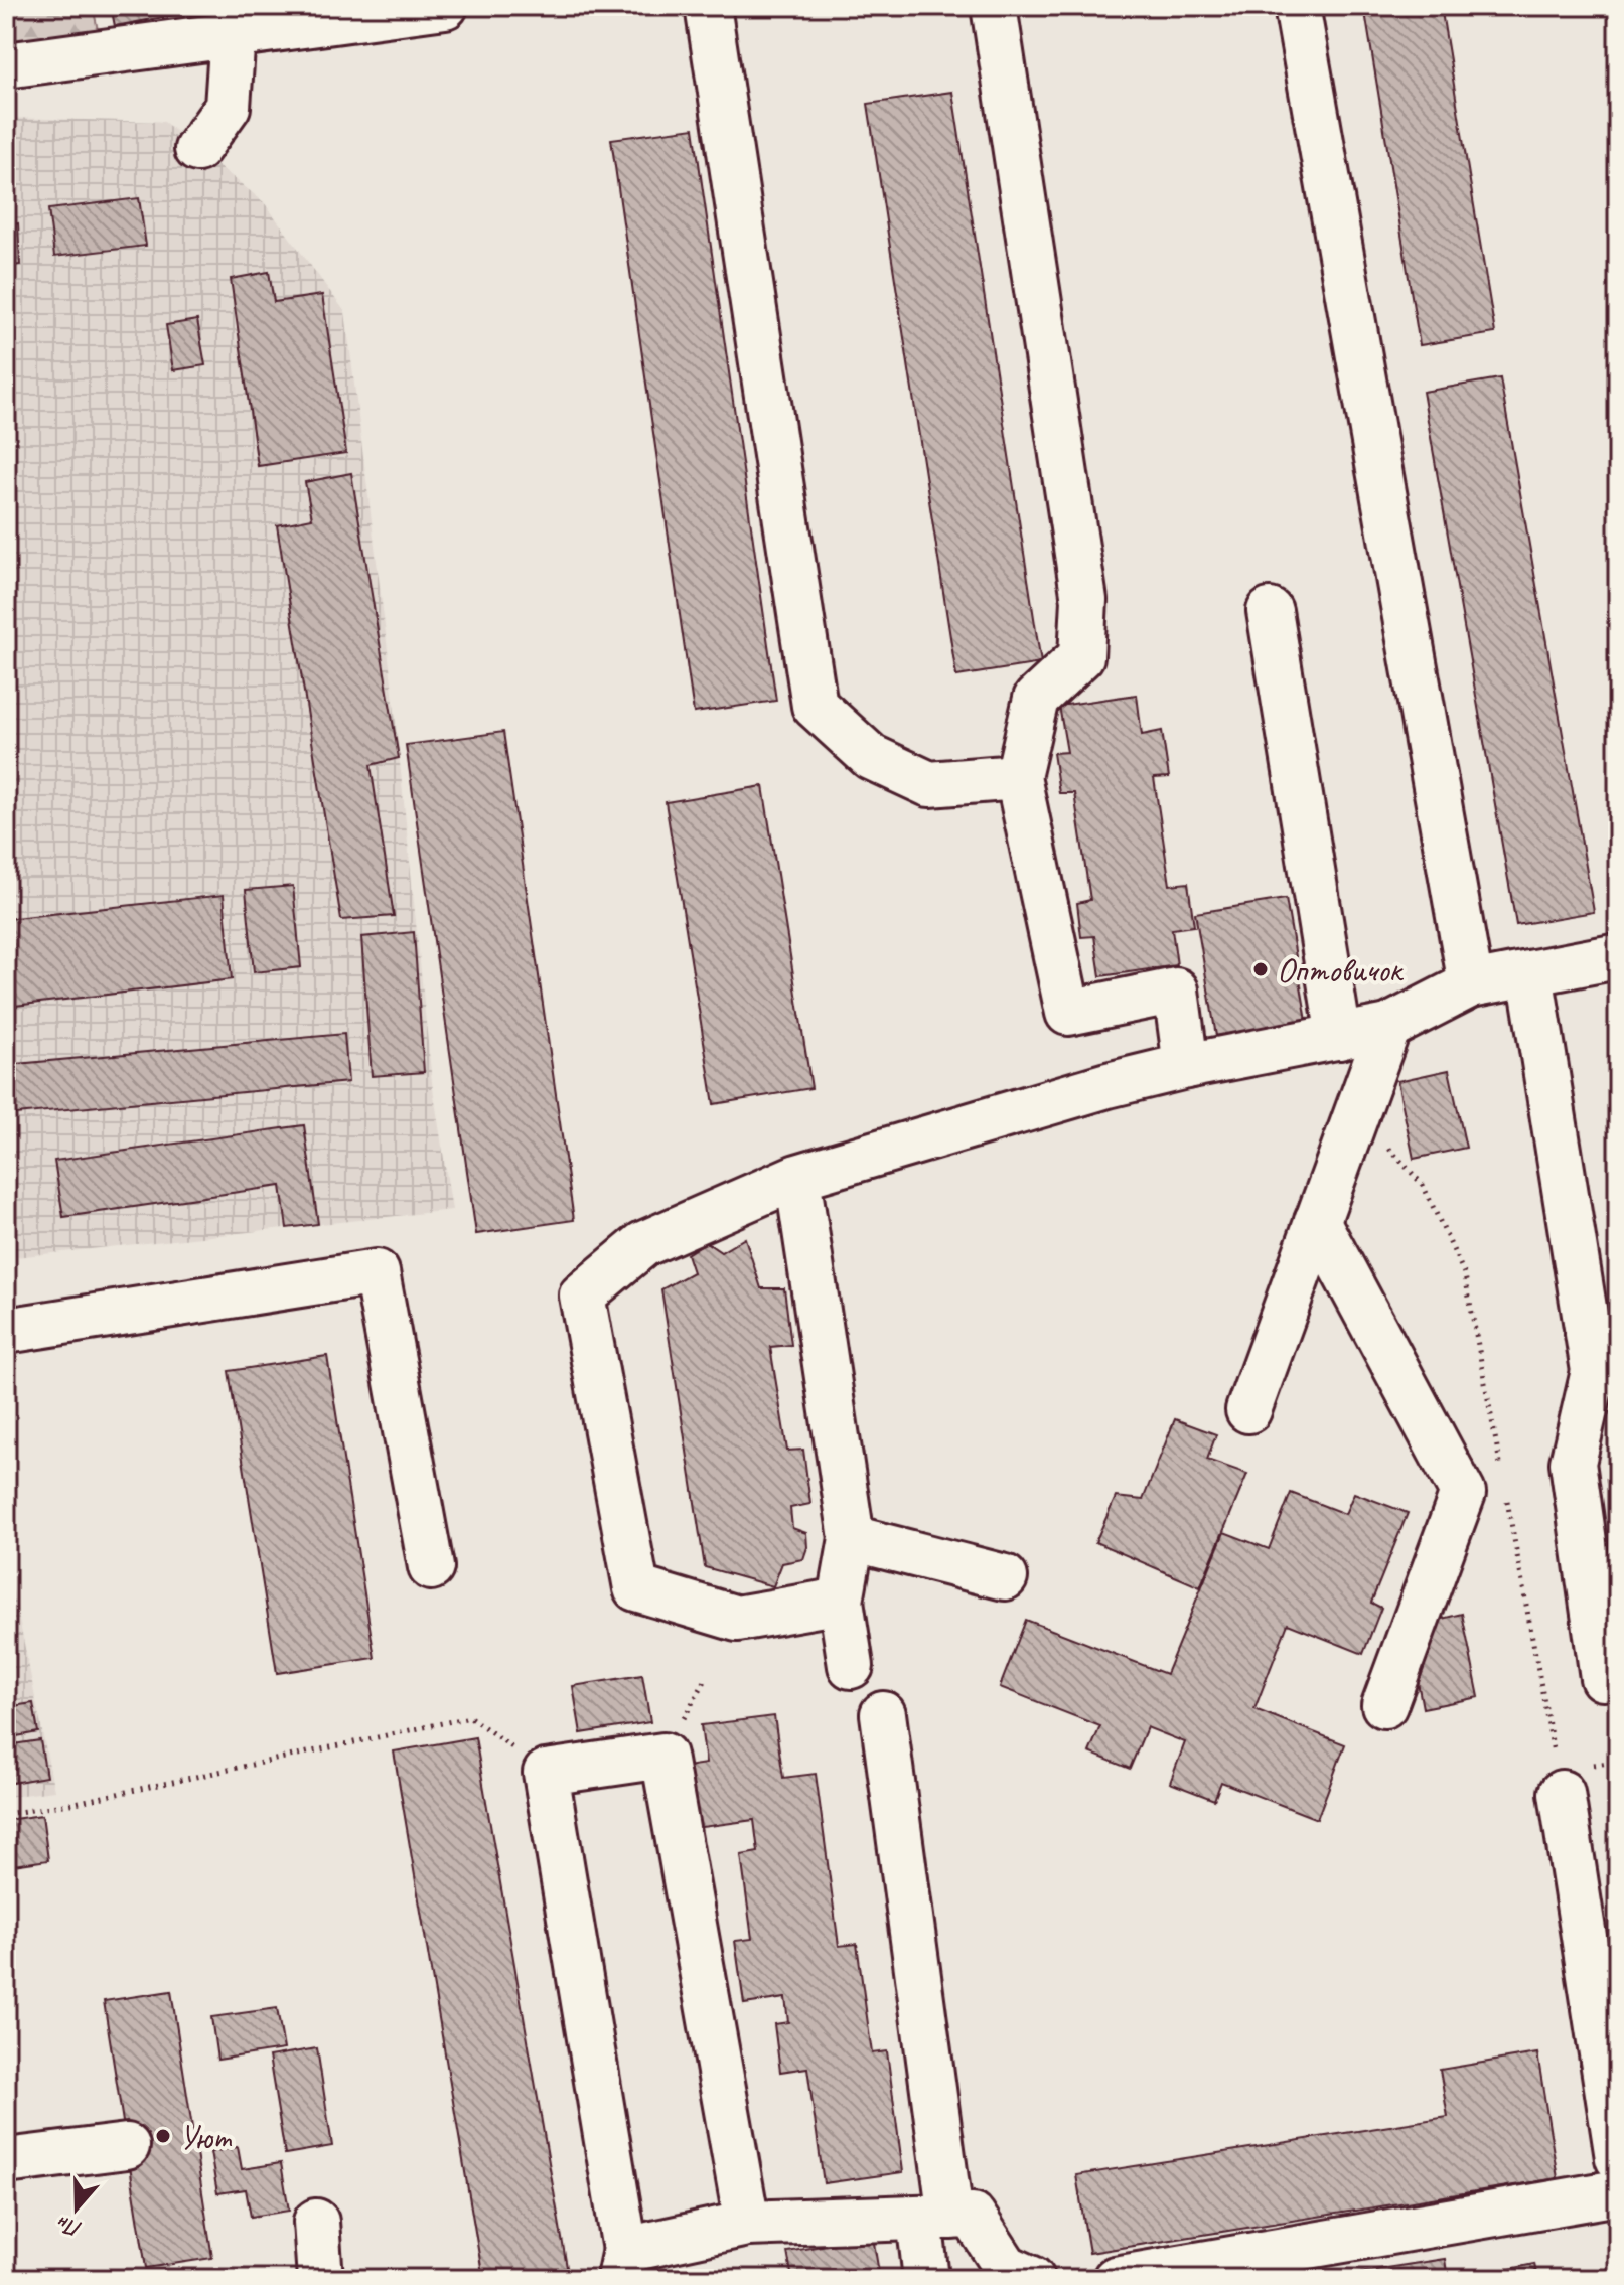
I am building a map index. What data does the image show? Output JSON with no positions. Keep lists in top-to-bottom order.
{
  "places": ["Оптовичок", "Уют"],
  "north": "bottom"
}
